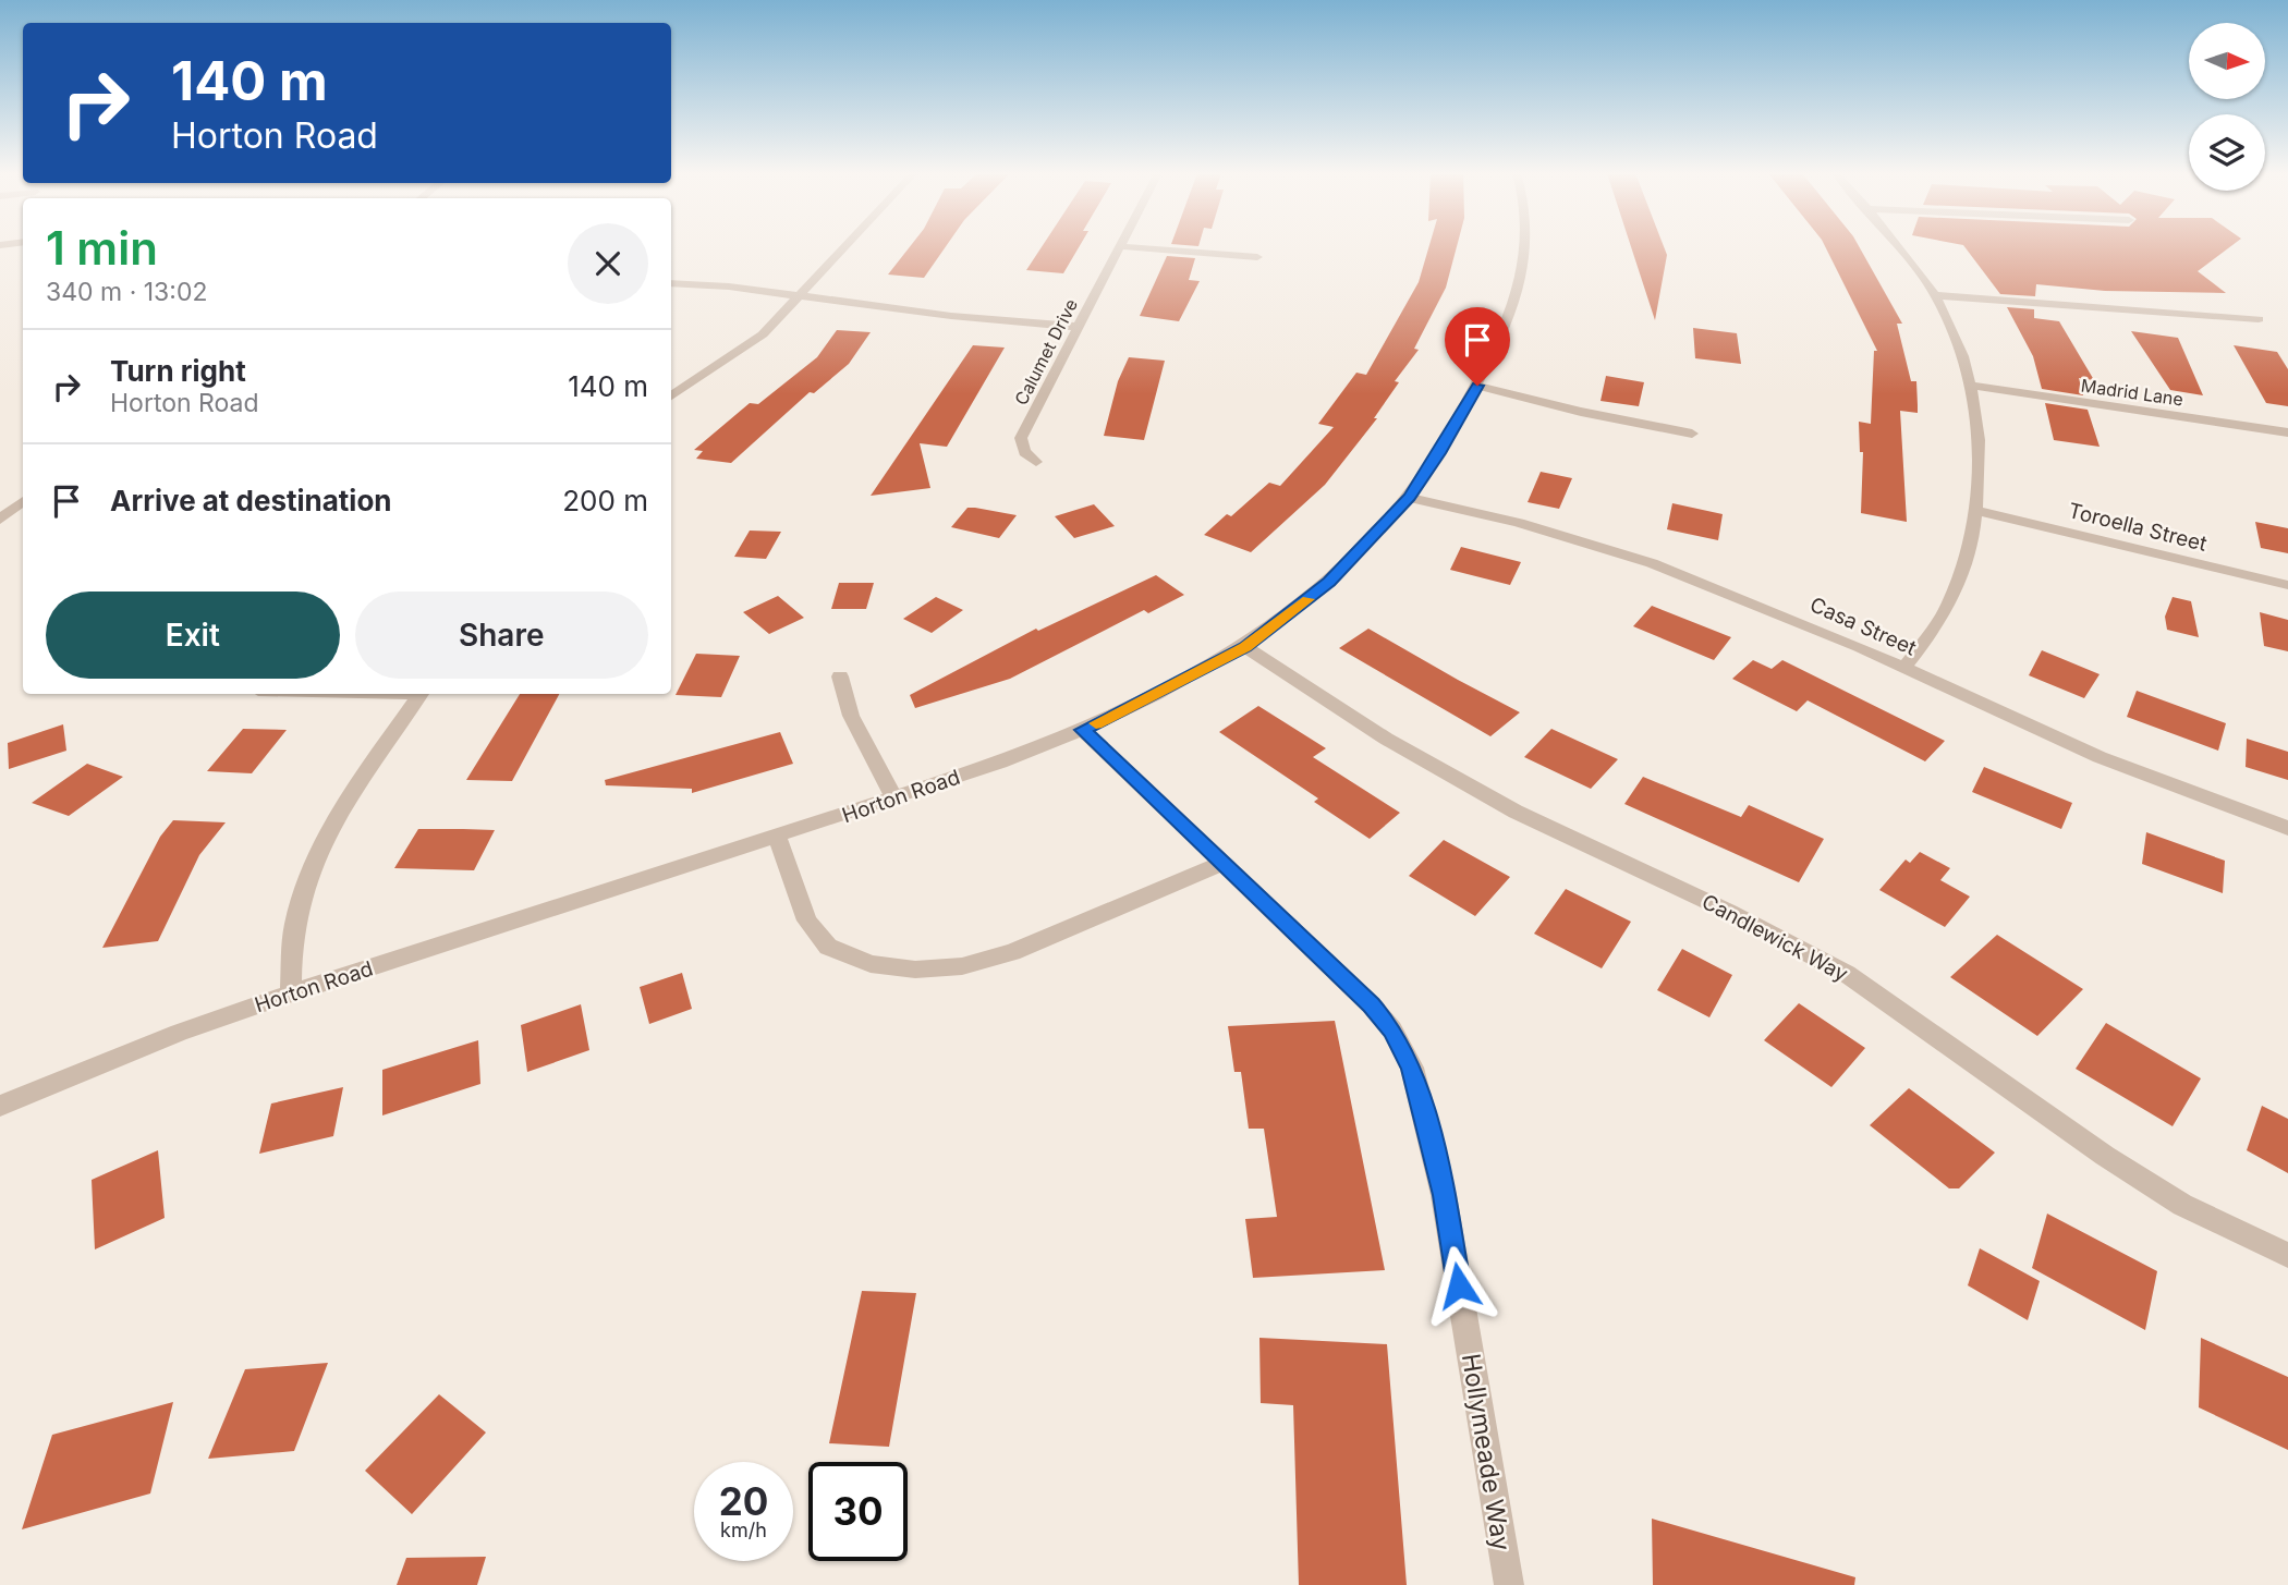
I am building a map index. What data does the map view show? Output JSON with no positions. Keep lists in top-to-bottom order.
{
  "streets": {
    "street": [
      "Calumet Drive",
      "Madrid Lane",
      "Toroella Street",
      "Casa Street",
      "Horton Road",
      "Candlewick Way",
      "Hollymeade Way"
    ]
  },
  "crossings": [
    ["Casa Street", "Horton Road"],
    ["Horton Road", "Candlewick Way"],
    ["Horton Road", "Hollymeade Way"]
  ],
  "north": "right",
  "page": {
    "turn": ["140 m", "Horton Road"],
    "heading": ["1 min", "340 m · 13:02"],
    "list": [
      {
        "name": "Turn right",
        "note": "Horton Road",
        "value": "140 m"
      },
      {
        "name": "Arrive at destination",
        "value": "200 m"
      }
    ],
    "buttons": ["Exit", "Share"],
    "speed": "20 km/h",
    "limit": "30"
  }
}
